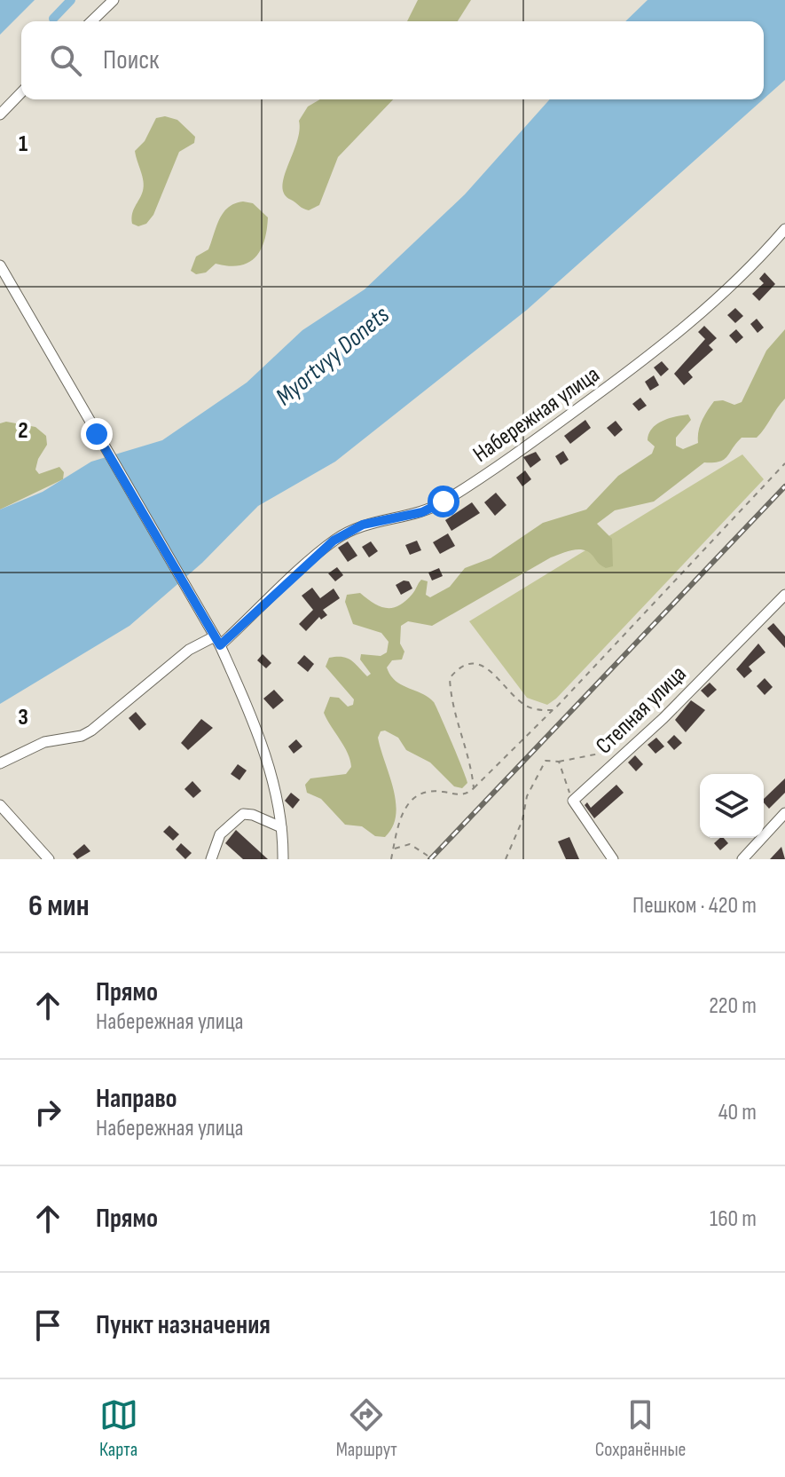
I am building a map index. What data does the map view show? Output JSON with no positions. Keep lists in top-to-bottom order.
{
  "streets": {
    "street": ["Набережная улица", "Степная улица"]
  },
  "water": ["Myortvyy Donets"],
  "page": {
    "search": "Поиск",
    "heading": ["6 мин", "Пешком · 420 m"],
    "list": [
      ["Прямо", "Набережная улица", "220 m"],
      ["Направо", "Набережная улица", "40 m"],
      ["Прямо", "160 m"],
      "Пункт назначения"
    ],
    "nav": ["Карта", "Маршрут", "Сохранённые"]
  },
  "grid": {
    "rows": ["1", "2", "3"]
  }
}
